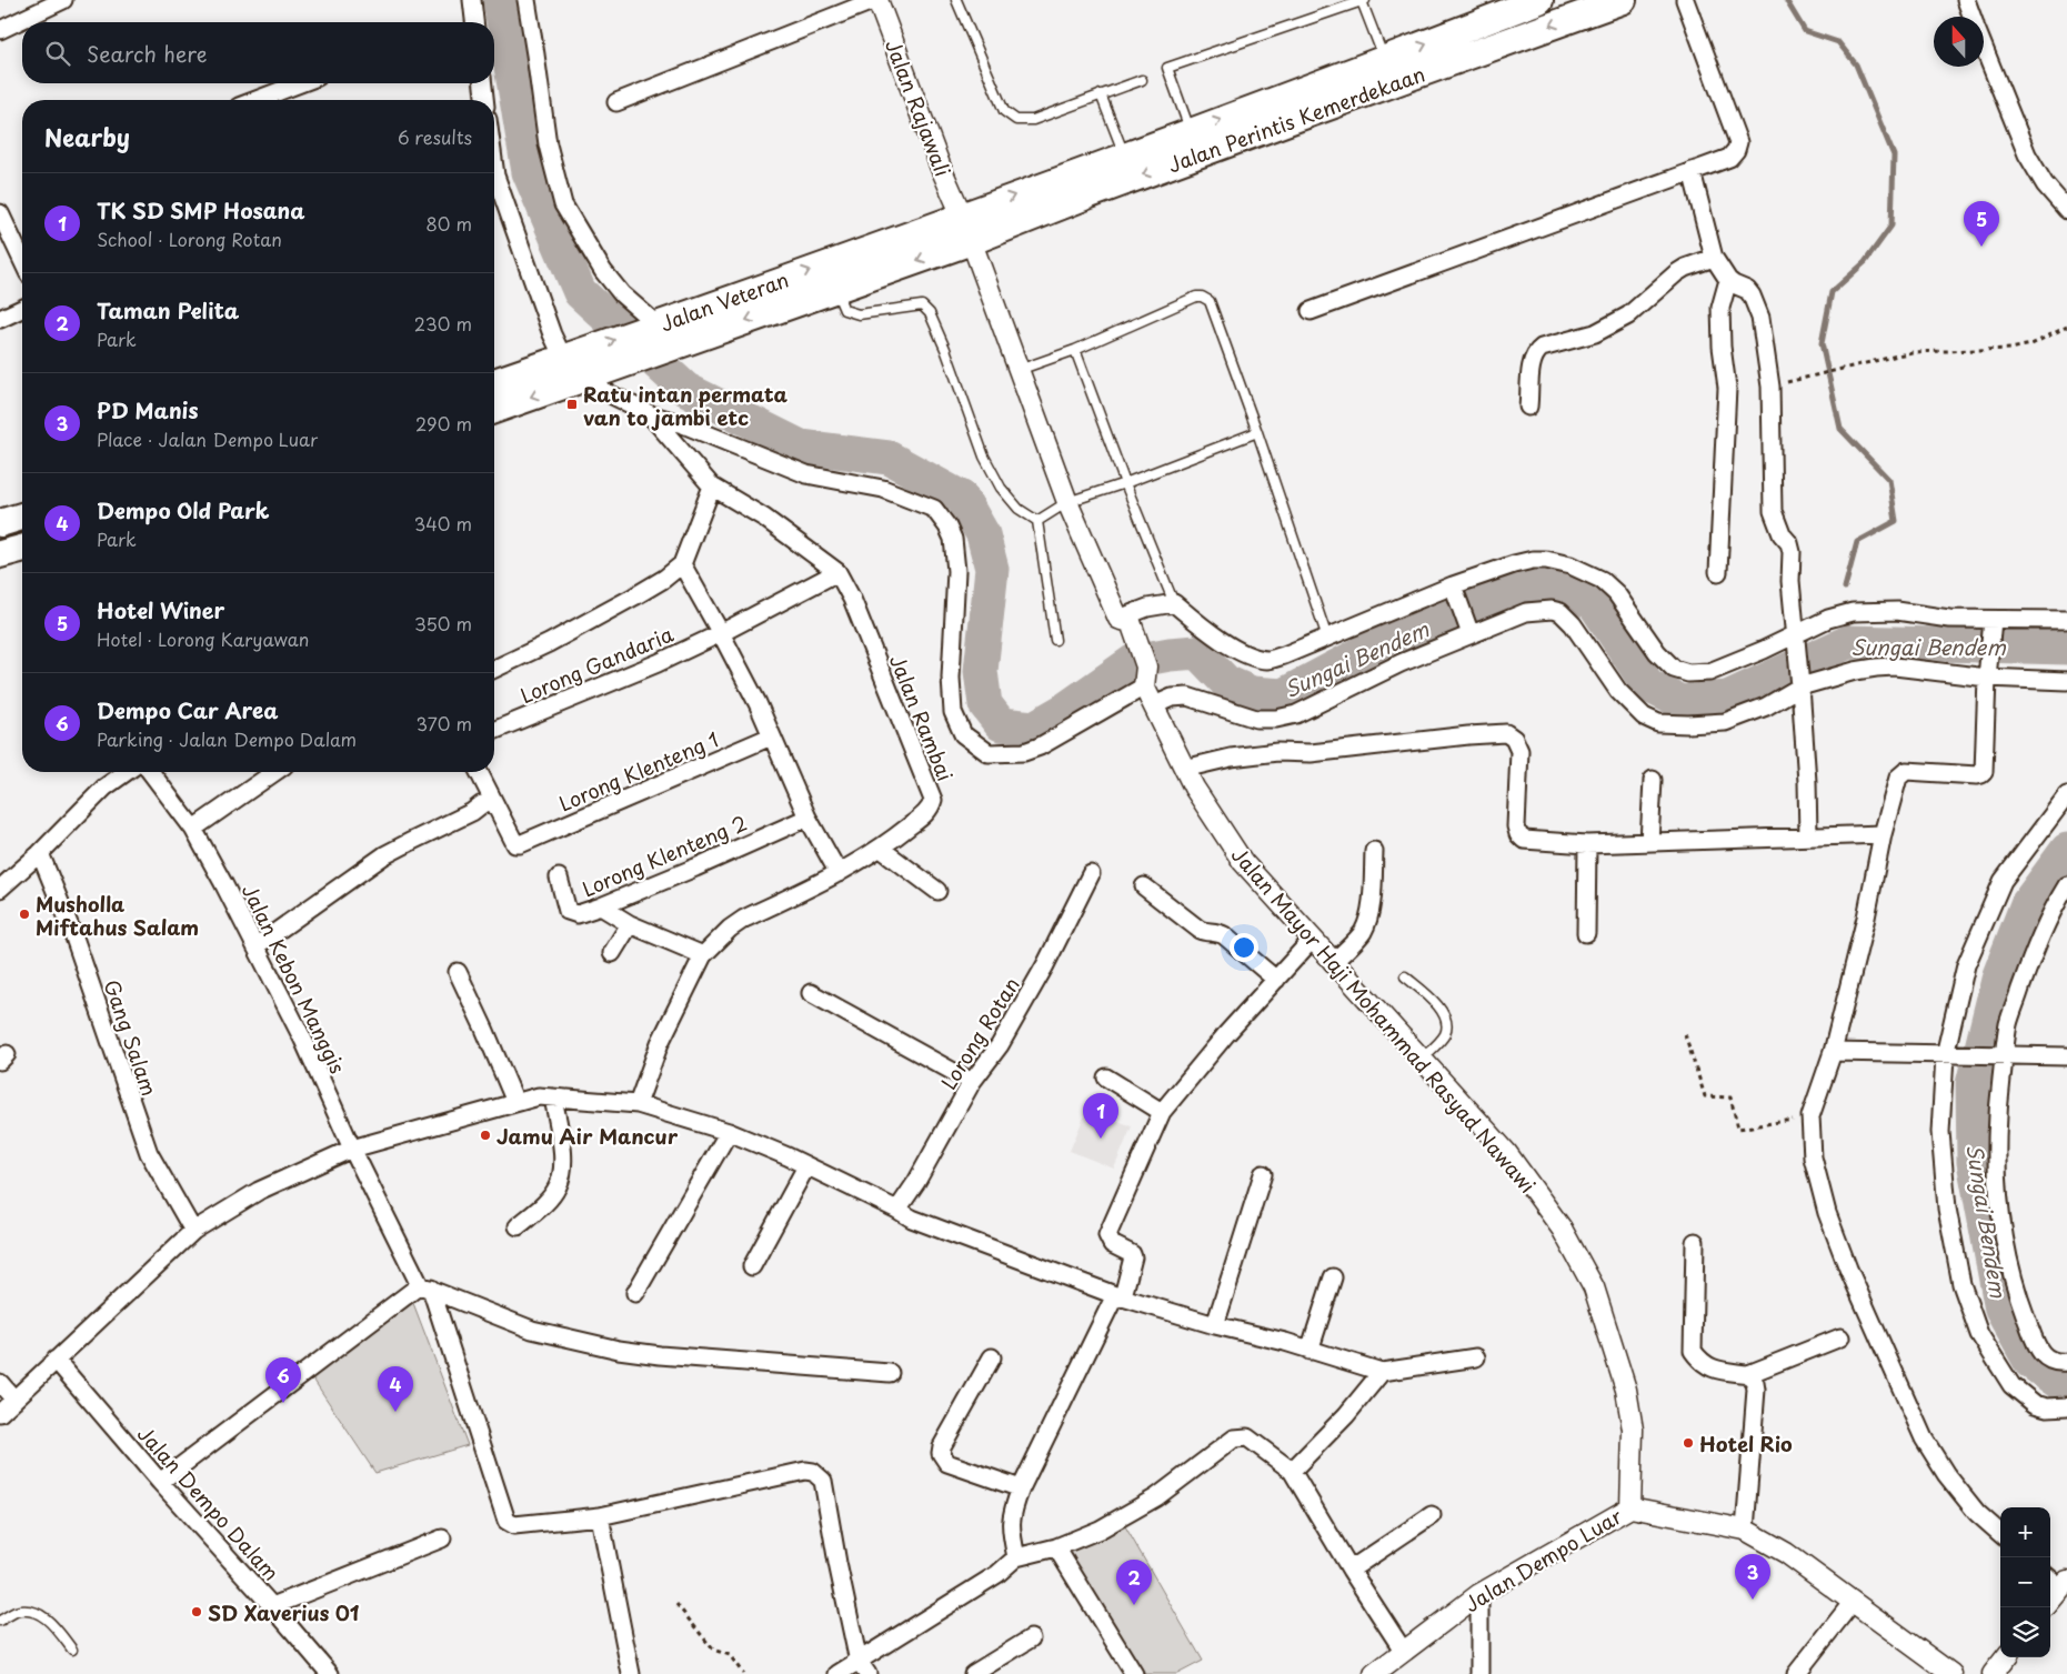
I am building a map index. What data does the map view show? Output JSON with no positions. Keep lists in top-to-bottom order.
{
  "streets": {
    "highway": ["Jalan Perintis Kemerdekaan", "Jalan Veteran"],
    "street": [
      "Jalan Rajawali",
      "Lorong Gandaria",
      "Jalan Rambai",
      "Lorong Klenteng 1",
      "Lorong Klenteng 2",
      "Jalan Kebon Manggis",
      "Jalan Mayor Haji Mohammad Rasyad Nawawi",
      "Lorong Rotan",
      "Gang Salam",
      "Jalan Dempo Dalam",
      "Jalan Dempo Luar"
    ]
  },
  "crossings": [
    ["Jalan Rajawali", "Jalan Veteran"],
    ["Jalan Perintis Kemerdekaan", "Jalan Veteran"],
    ["Lorong Gandaria", "Jalan Rambai"],
    ["Jalan Mayor Haji Mohammad Rasyad Nawawi", "Jalan Dempo Luar"]
  ],
  "one_way": ["Jalan Perintis Kemerdekaan"],
  "water": ["Sungai Bendem"],
  "places": {
    "transit": ["Ratu intan permata van to jambi etc"],
    "other": [
      "Musholla Miftahus Salam",
      "Jamu Air Mancur",
      "Hotel Rio",
      "SD Xaverius 01"
    ]
  },
  "north": "top",
  "page": {
    "search": "Search here",
    "heading": ["Nearby", "6 results"],
    "list": [
      {
        "mark": "1",
        "name": "TK SD SMP Hosana",
        "note": "School · Lorong Rotan",
        "value": "80 m"
      },
      {
        "mark": "2",
        "name": "Taman Pelita",
        "note": "Park",
        "value": "230 m"
      },
      {
        "mark": "3",
        "name": "PD Manis",
        "note": "Place · Jalan Dempo Luar",
        "value": "290 m"
      },
      {
        "mark": "4",
        "name": "Dempo Old Park",
        "note": "Park",
        "value": "340 m"
      },
      {
        "mark": "5",
        "name": "Hotel Winer",
        "note": "Hotel · Lorong Karyawan",
        "value": "350 m"
      },
      {
        "mark": "6",
        "name": "Dempo Car Area",
        "note": "Parking · Jalan Dempo Dalam",
        "value": "370 m"
      }
    ],
    "pins": [
      "5",
      "1",
      "6",
      "4",
      "3",
      "2"
    ],
    "map_buttons": ["+", "−"]
  }
}
